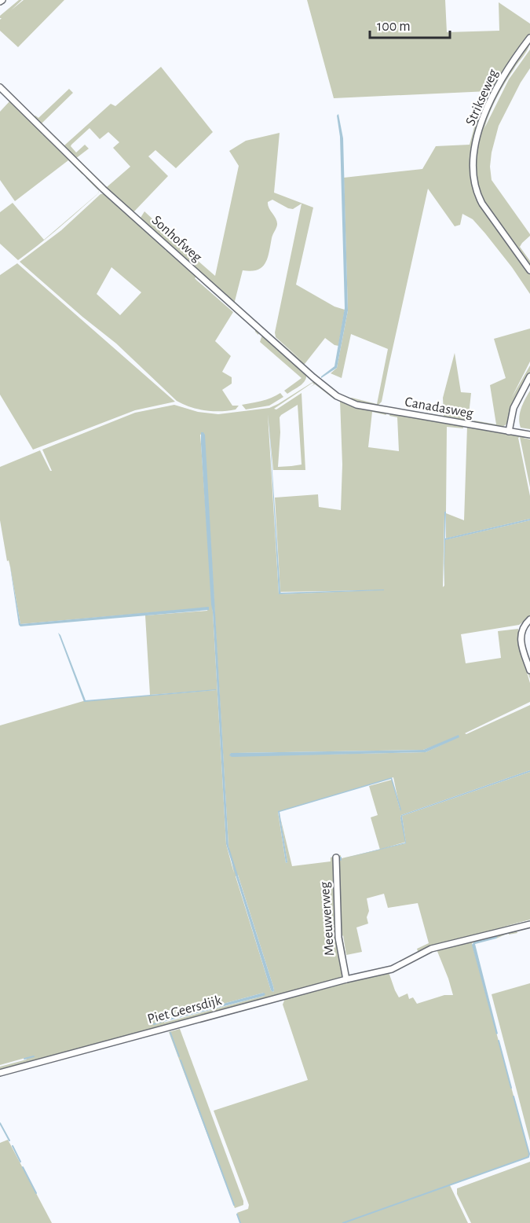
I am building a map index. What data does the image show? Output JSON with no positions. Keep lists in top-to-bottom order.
{
  "streets": {
    "street": [
      "Strikseweg",
      "Sonhofweg",
      "Canadasweg",
      "Meeuwerweg",
      "Piet Geersdijk"
    ]
  },
  "crossings": [
    ["Sonhofweg", "Canadasweg"],
    ["Meeuwerweg", "Piet Geersdijk"]
  ],
  "scale_bar": "100 m"
}
